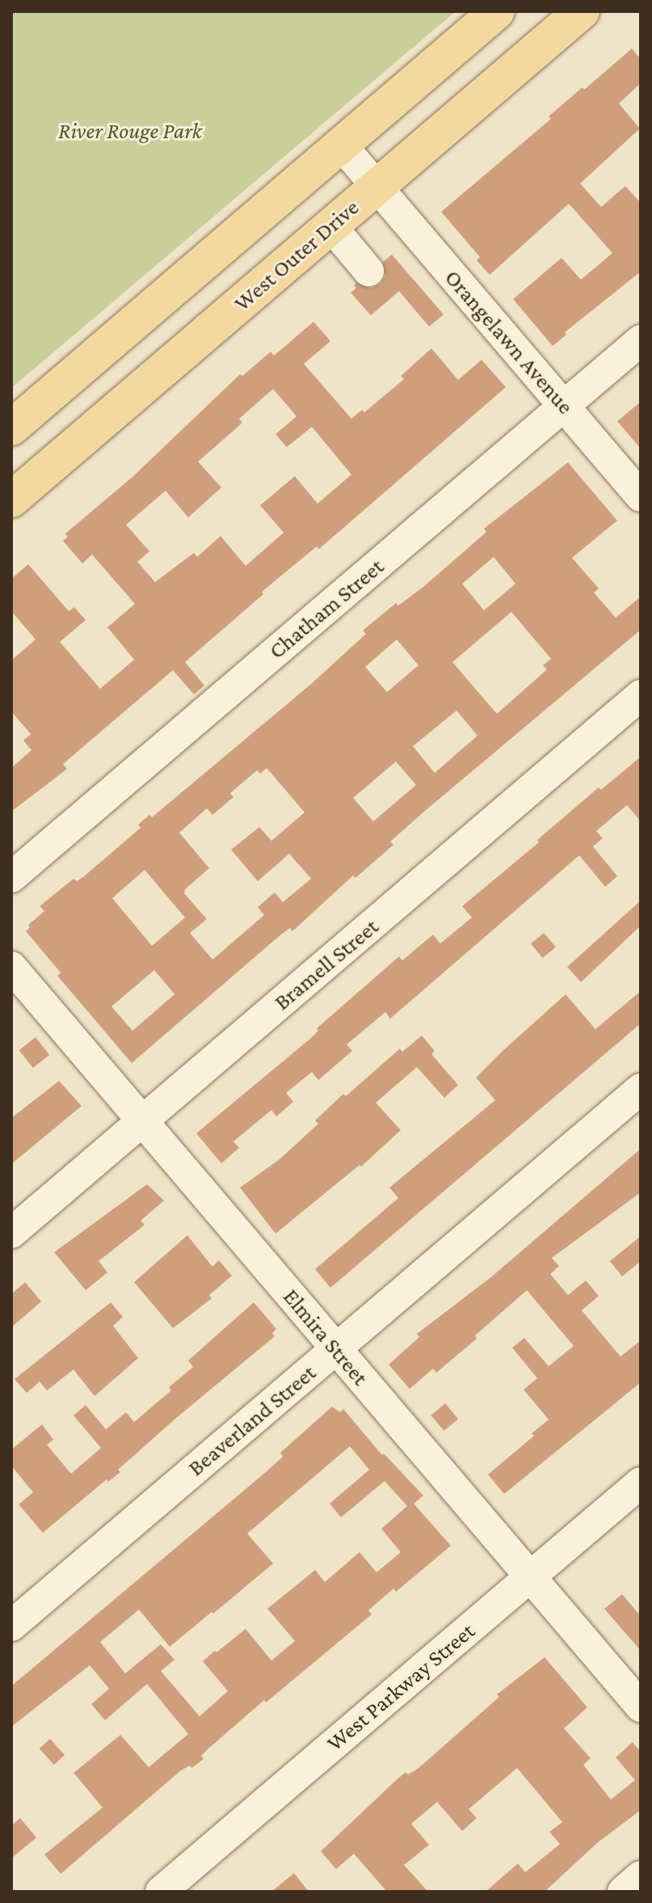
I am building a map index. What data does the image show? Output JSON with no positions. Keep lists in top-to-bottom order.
{
  "streets": {
    "main road": ["West Outer Drive"],
    "street": [
      "Orangelawn Avenue",
      "Chatham Street",
      "Bramell Street",
      "Elmira Street",
      "Beaverland Street",
      "West Parkway Street"
    ]
  },
  "crossings": [
    ["West Outer Drive", "Orangelawn Avenue"],
    ["Orangelawn Avenue", "Chatham Street"],
    ["Bramell Street", "Elmira Street"],
    ["Elmira Street", "Beaverland Street"],
    ["Elmira Street", "West Parkway Street"]
  ],
  "parks": ["River Rouge Park"]
}
